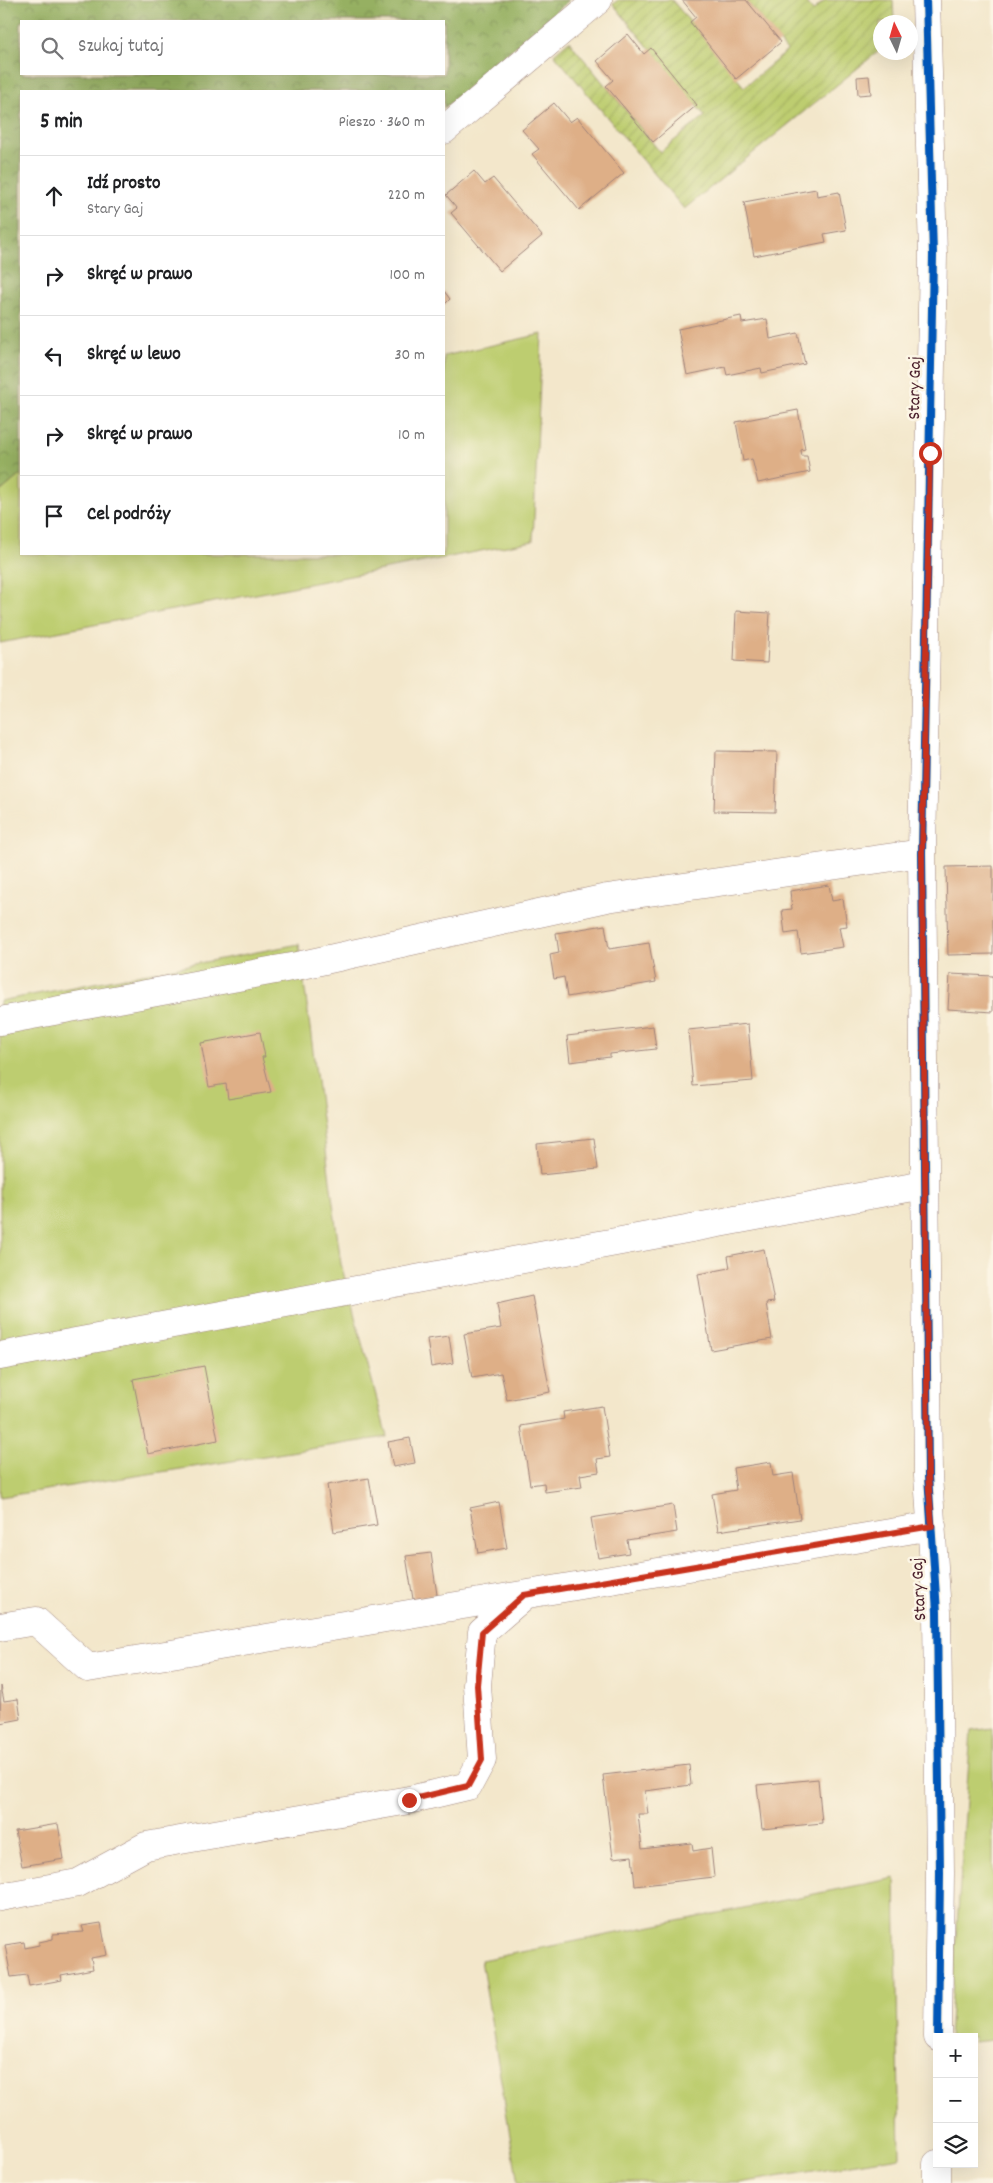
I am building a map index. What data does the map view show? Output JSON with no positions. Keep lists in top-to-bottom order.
{
  "streets": {
    "street": ["Stary Gaj"]
  },
  "north": "top",
  "page": {
    "search": "Szukaj tutaj",
    "heading": ["5 min", "Pieszo · 360 m"],
    "list": [
      ["Idź prosto", "Stary Gaj", "220 m"],
      ["Skręć w prawo", "100 m"],
      ["Skręć w lewo", "30 m"],
      ["Skręć w prawo", "10 m"],
      "Cel podróży"
    ],
    "map_buttons": ["+", "−"]
  }
}
